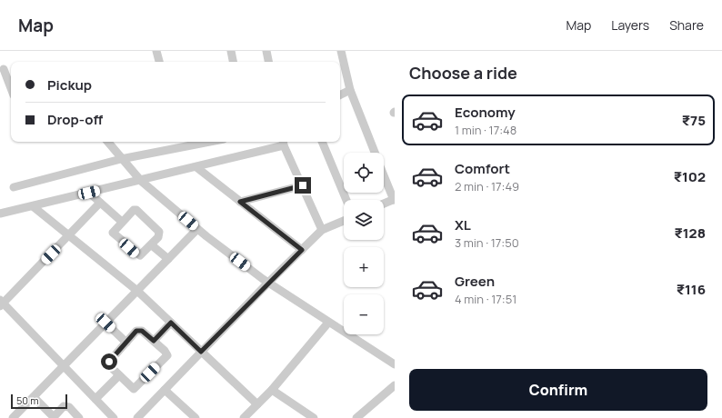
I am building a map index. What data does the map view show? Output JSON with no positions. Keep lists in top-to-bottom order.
{
  "scale_bar": "50 m",
  "page": {
    "header": "Map",
    "nav": ["Map", "Layers", "Share"],
    "heading": "Choose a ride",
    "banner": ["Pickup", "Drop-off"],
    "list": [
      {
        "name": "Economy",
        "note": "1 min · 17:48",
        "value": "₹75"
      },
      {
        "name": "Comfort",
        "note": "2 min · 17:49",
        "value": "₹102"
      },
      {
        "name": "XL",
        "note": "3 min · 17:50",
        "value": "₹128"
      },
      {
        "name": "Green",
        "note": "4 min · 17:51",
        "value": "₹116"
      }
    ],
    "map_buttons": ["+", "−"],
    "buttons": "Confirm",
    "scale": "50 m"
  }
}
